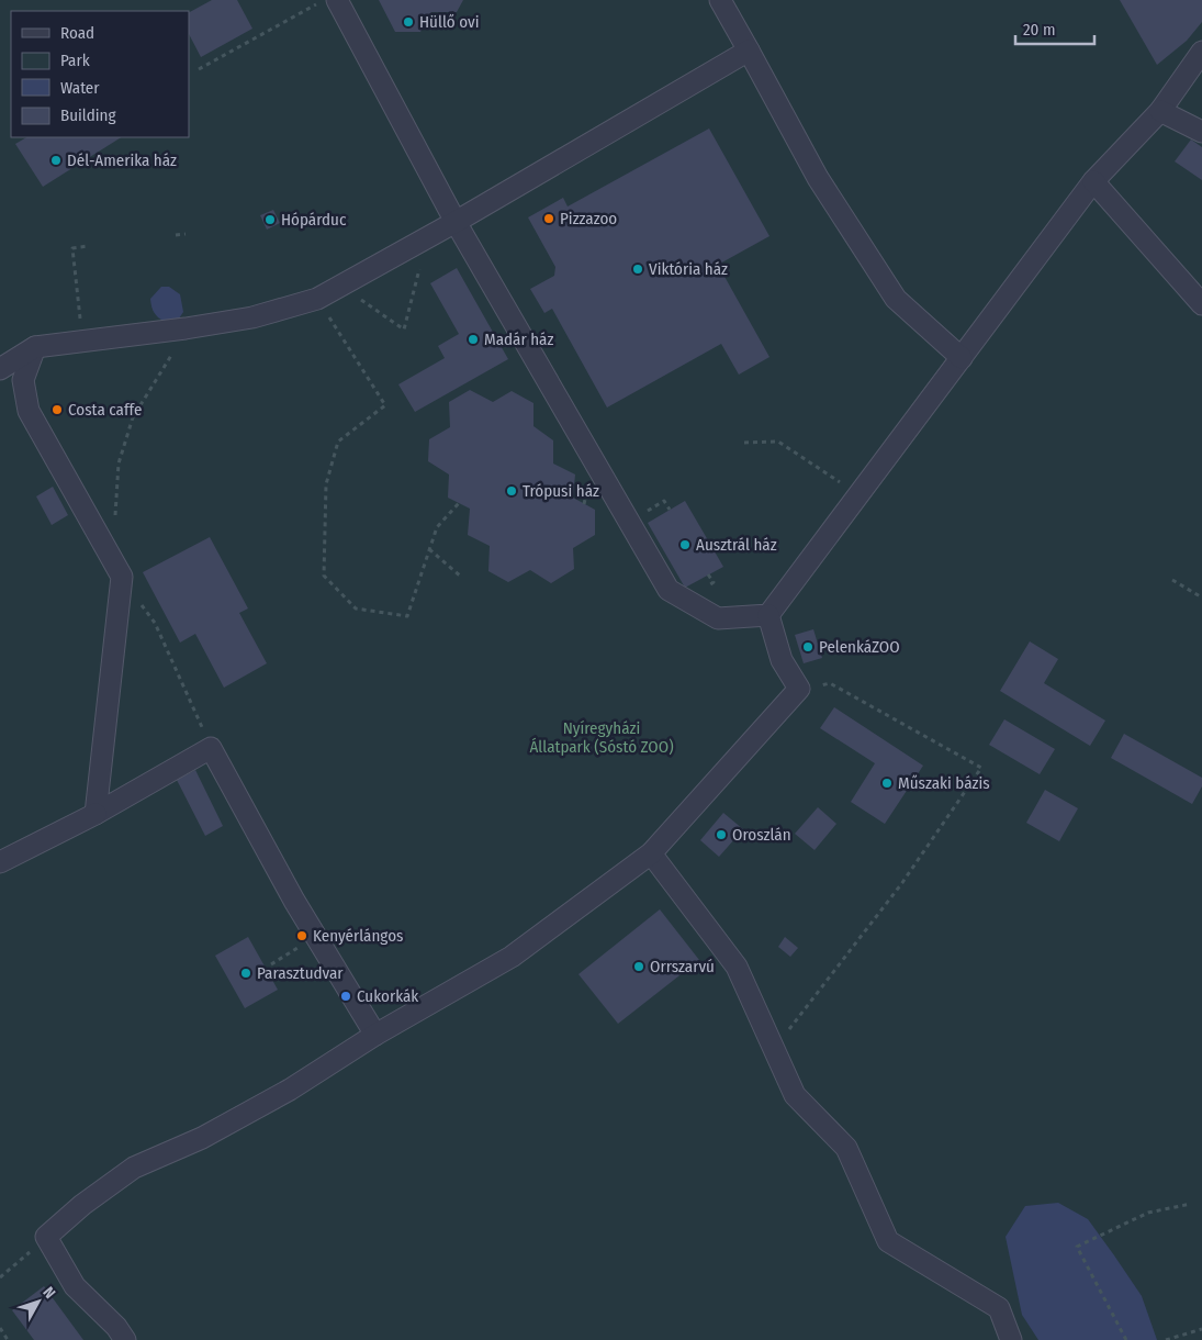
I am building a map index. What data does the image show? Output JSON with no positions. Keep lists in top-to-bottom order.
{
  "parks": ["Nyíregyházi Állatpark (Sóstó ZOO)"],
  "places": [
    "Hüllő ovi",
    "Dél-Amerika ház",
    "Pizzazoo",
    "Hópárduc",
    "Viktória ház",
    "Madár ház",
    "Costa caffe",
    "Trópusi ház",
    "Ausztrál ház",
    "PelenkáZOO",
    "Műszaki bázis",
    "Oroszlán",
    "Kenyérlángos",
    "Orrszarvú",
    "Parasztudvar",
    "Cukorkák"
  ],
  "legend": [
    "Road",
    "Park",
    "Water",
    "Building"
  ],
  "scale_bar": "20 m",
  "north": "top right"
}
